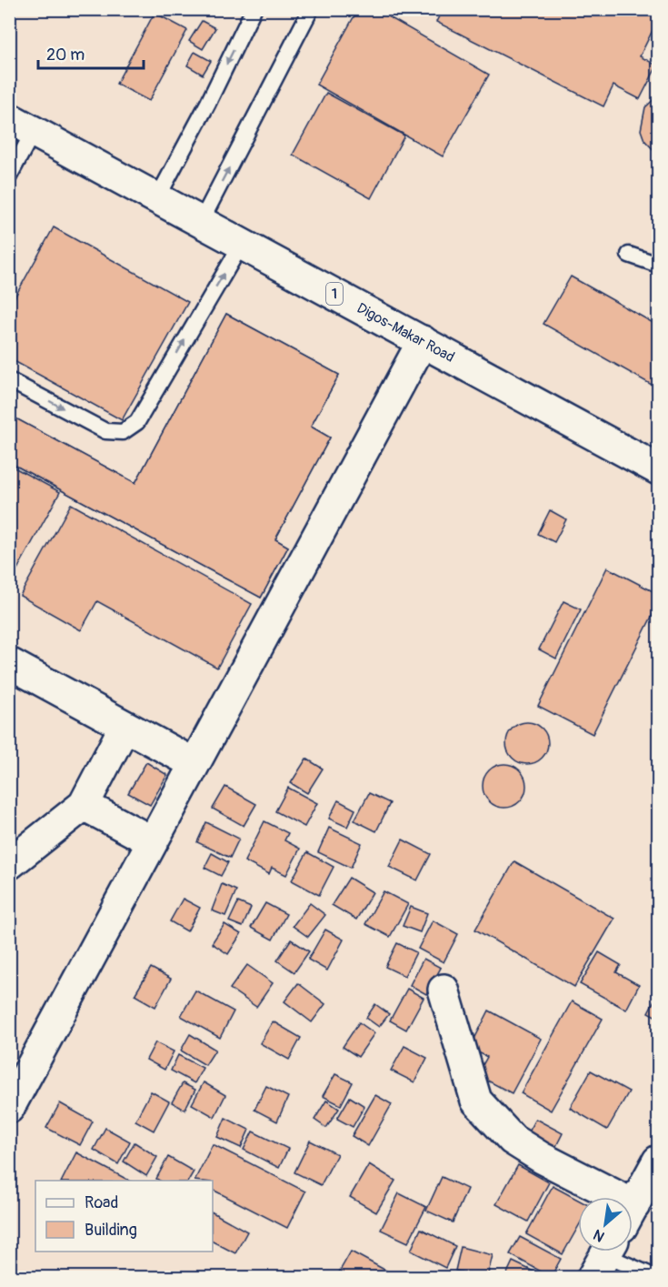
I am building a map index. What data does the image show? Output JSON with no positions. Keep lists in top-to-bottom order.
{
  "streets": {
    "street": ["1", "Digos-Makar Road"]
  },
  "legend": ["Road", "Building"],
  "scale_bar": "20 m",
  "north": "bottom left"
}
